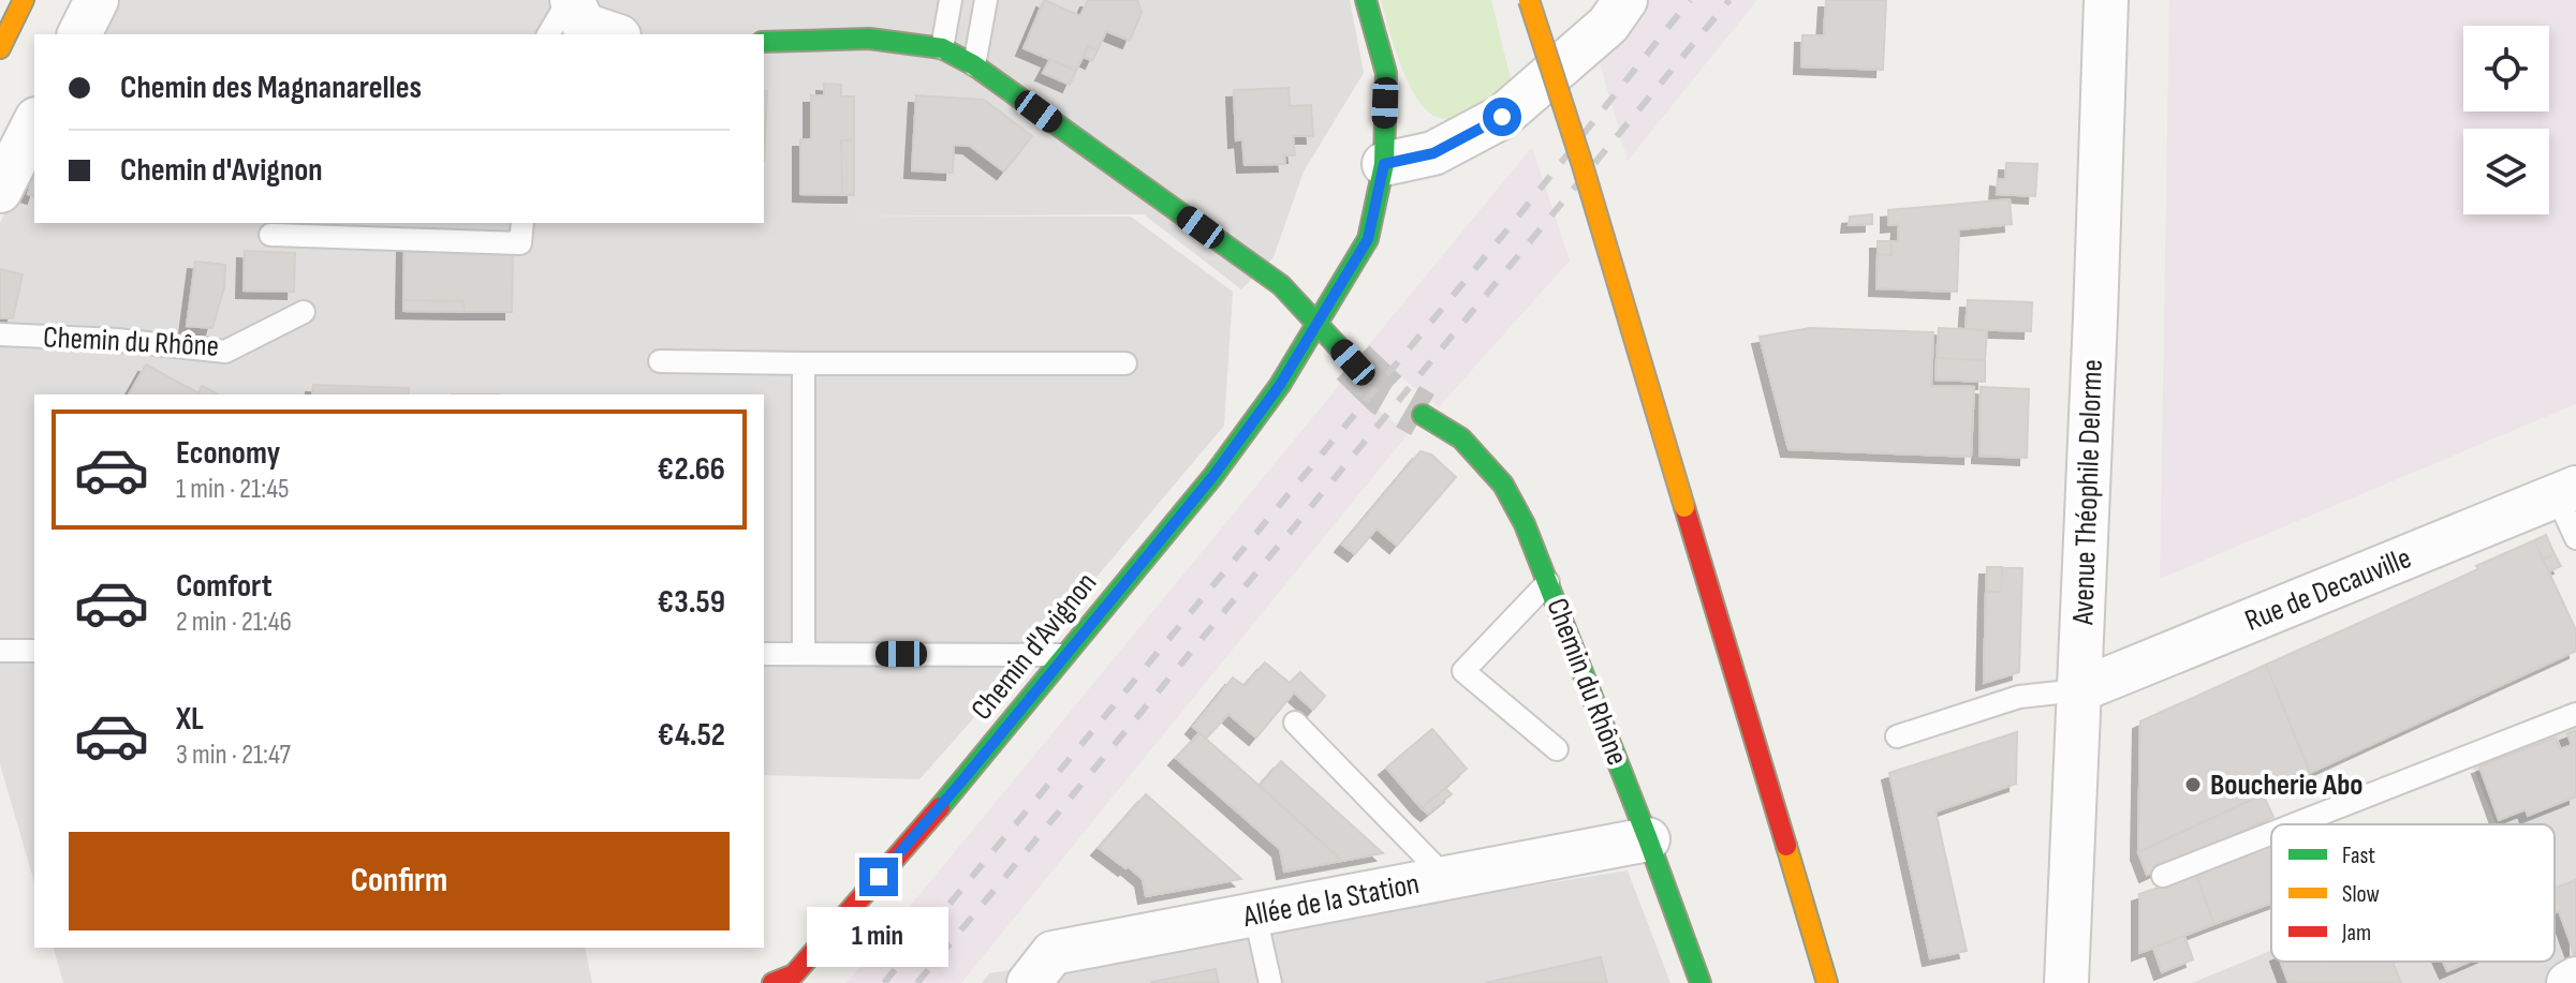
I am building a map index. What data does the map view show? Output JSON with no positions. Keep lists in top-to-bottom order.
{
  "streets": {
    "main road": ["Chemin du Rhône", "Chemin d'Avignon"],
    "street": ["Avenue Théophile Delorme", "Rue de Decauville", "Allée de la Station"]
  },
  "crossings": [
    ["Chemin du Rhône", "Allée de la Station"],
    ["Avenue Théophile Delorme", "Rue de Decauville"]
  ],
  "places": ["Boucherie Abo"],
  "legend": ["Fast", "Slow", "Jam"],
  "page": {
    "banner": ["Chemin des Magnanarelles", "Chemin d'Avignon"],
    "list": [
      {
        "name": "Economy",
        "note": "1 min · 21:45",
        "value": "€2.66"
      },
      {
        "name": "Comfort",
        "note": "2 min · 21:46",
        "value": "€3.59"
      },
      {
        "name": "XL",
        "note": "3 min · 21:47",
        "value": "€4.52"
      }
    ],
    "buttons": "Confirm",
    "bubble": "1 min"
  }
}
